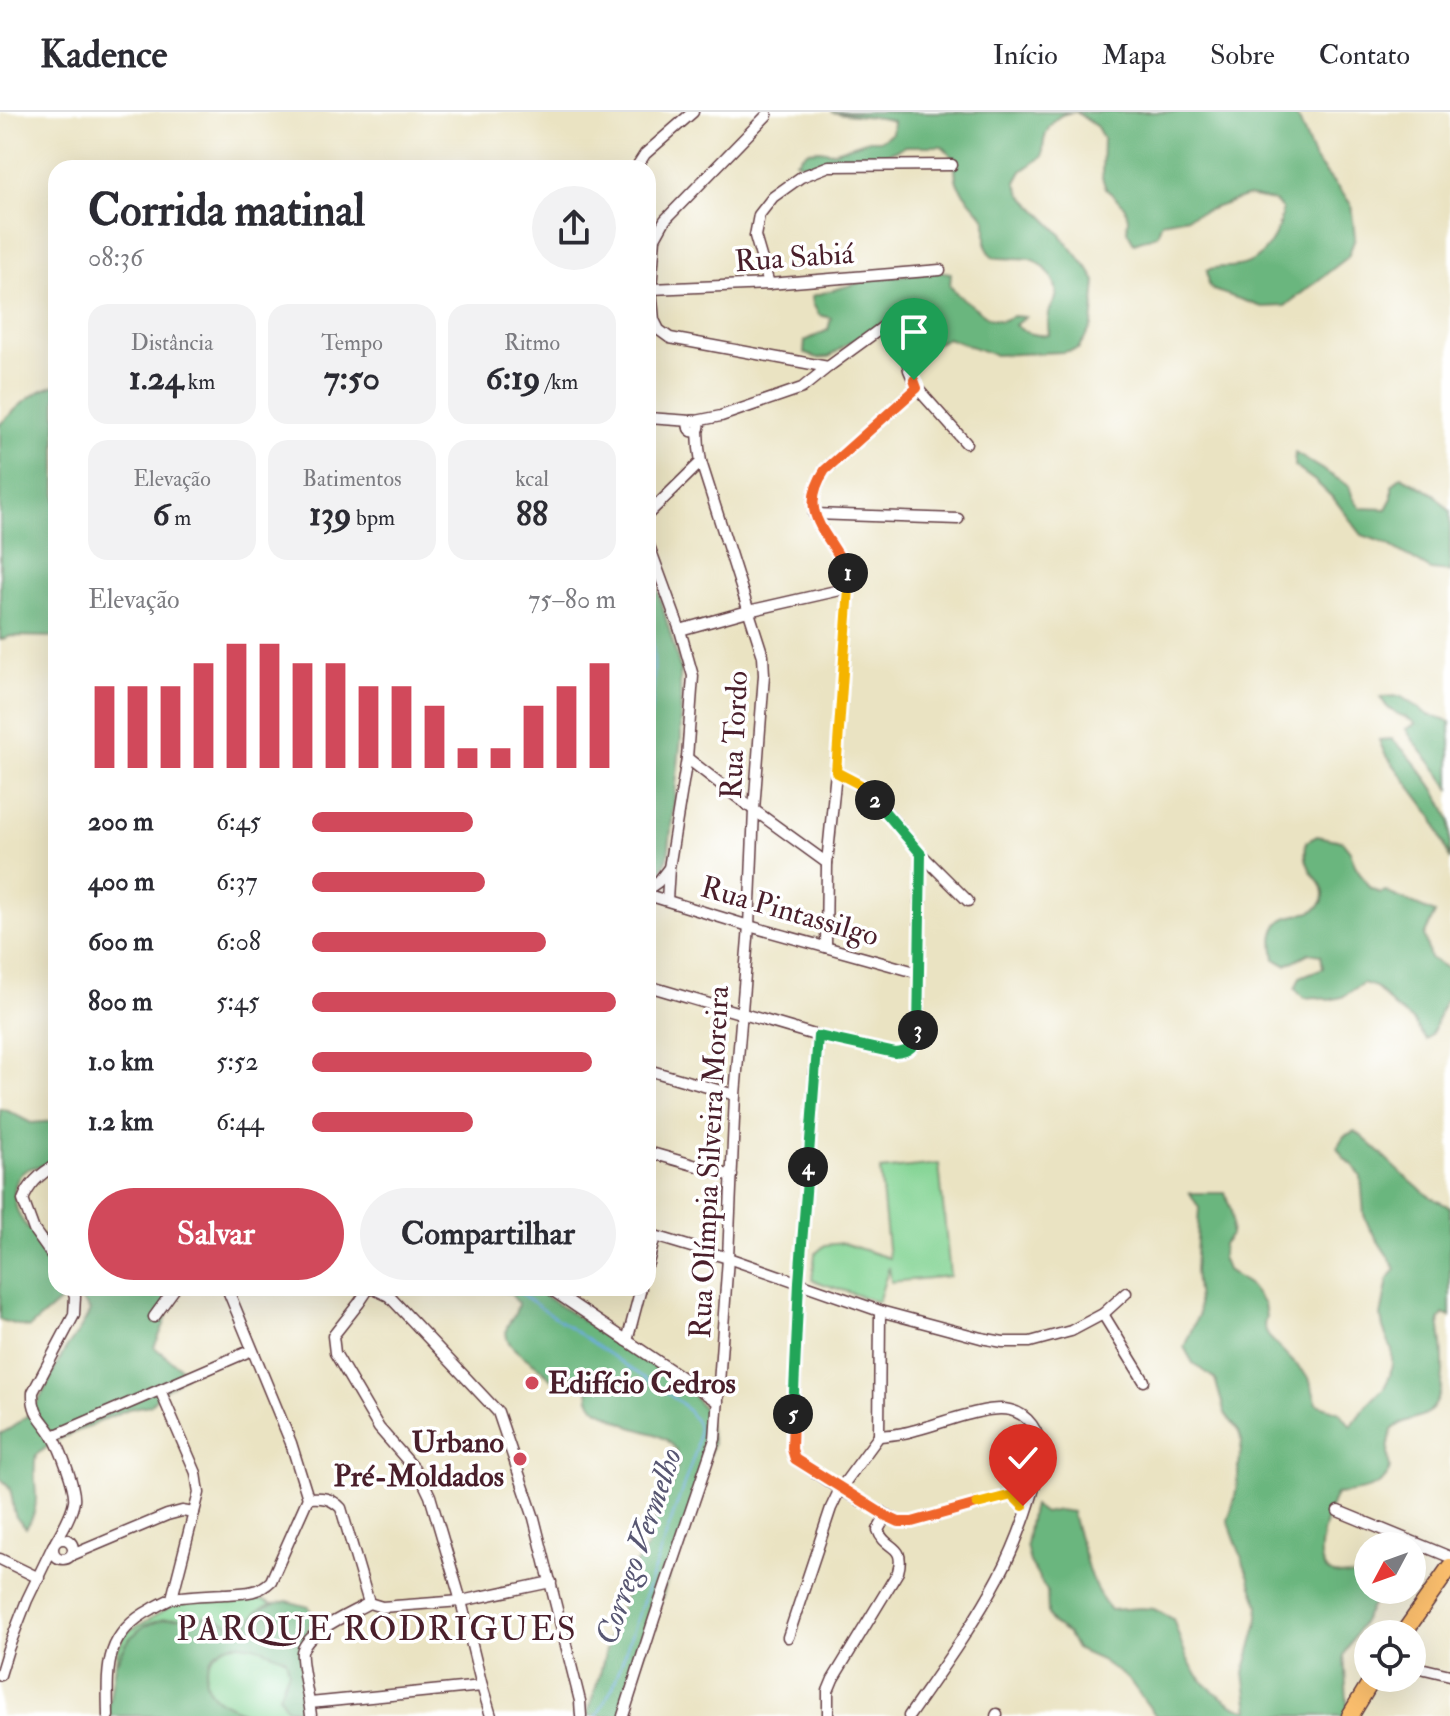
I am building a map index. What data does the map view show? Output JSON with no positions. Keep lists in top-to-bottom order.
{
  "streets": {
    "street": [
      "Rua Sabiá",
      "Rua Tordo",
      "Rua Pintassilgo",
      "Rua Olímpia Silveira Moreira"
    ]
  },
  "crossings": [
    ["Rua Tordo", "Rua Pintassilgo"],
    ["Rua Tordo", "Rua Olímpia Silveira Moreira"],
    ["Rua Pintassilgo", "Rua Olímpia Silveira Moreira"]
  ],
  "districts": ["PARQUE RODRIGUES"],
  "water": ["Corrego Vermelho"],
  "places": ["Edifício Cedros", "Urbano Pré-Moldados"],
  "north": "bottom left",
  "page": {
    "header": "Kadence",
    "nav": [
      "Início",
      "Mapa",
      "Sobre",
      "Contato"
    ],
    "heading": ["Corrida matinal", "08:36"],
    "stats": [
      ["Distância", "1.24 km"],
      ["Tempo", "7:50"],
      ["Ritmo", "6:19 /km"],
      ["Elevação", "6 m"],
      ["Batimentos", "139 bpm"],
      ["kcal", "88"]
    ],
    "pins": [
      "1",
      "2",
      "3",
      "4",
      "5"
    ],
    "chart": ["Elevação", "75–80 m"],
    "list": [
      {
        "name": "200 m",
        "note": "6:45"
      },
      {
        "name": "400 m",
        "note": "6:37"
      },
      {
        "name": "600 m",
        "note": "6:08"
      },
      {
        "name": "800 m",
        "note": "5:45"
      },
      {
        "name": "1.0 km",
        "note": "5:52"
      },
      {
        "name": "1.2 km",
        "note": "6:44"
      }
    ],
    "buttons": ["Salvar", "Compartilhar"]
  }
}
